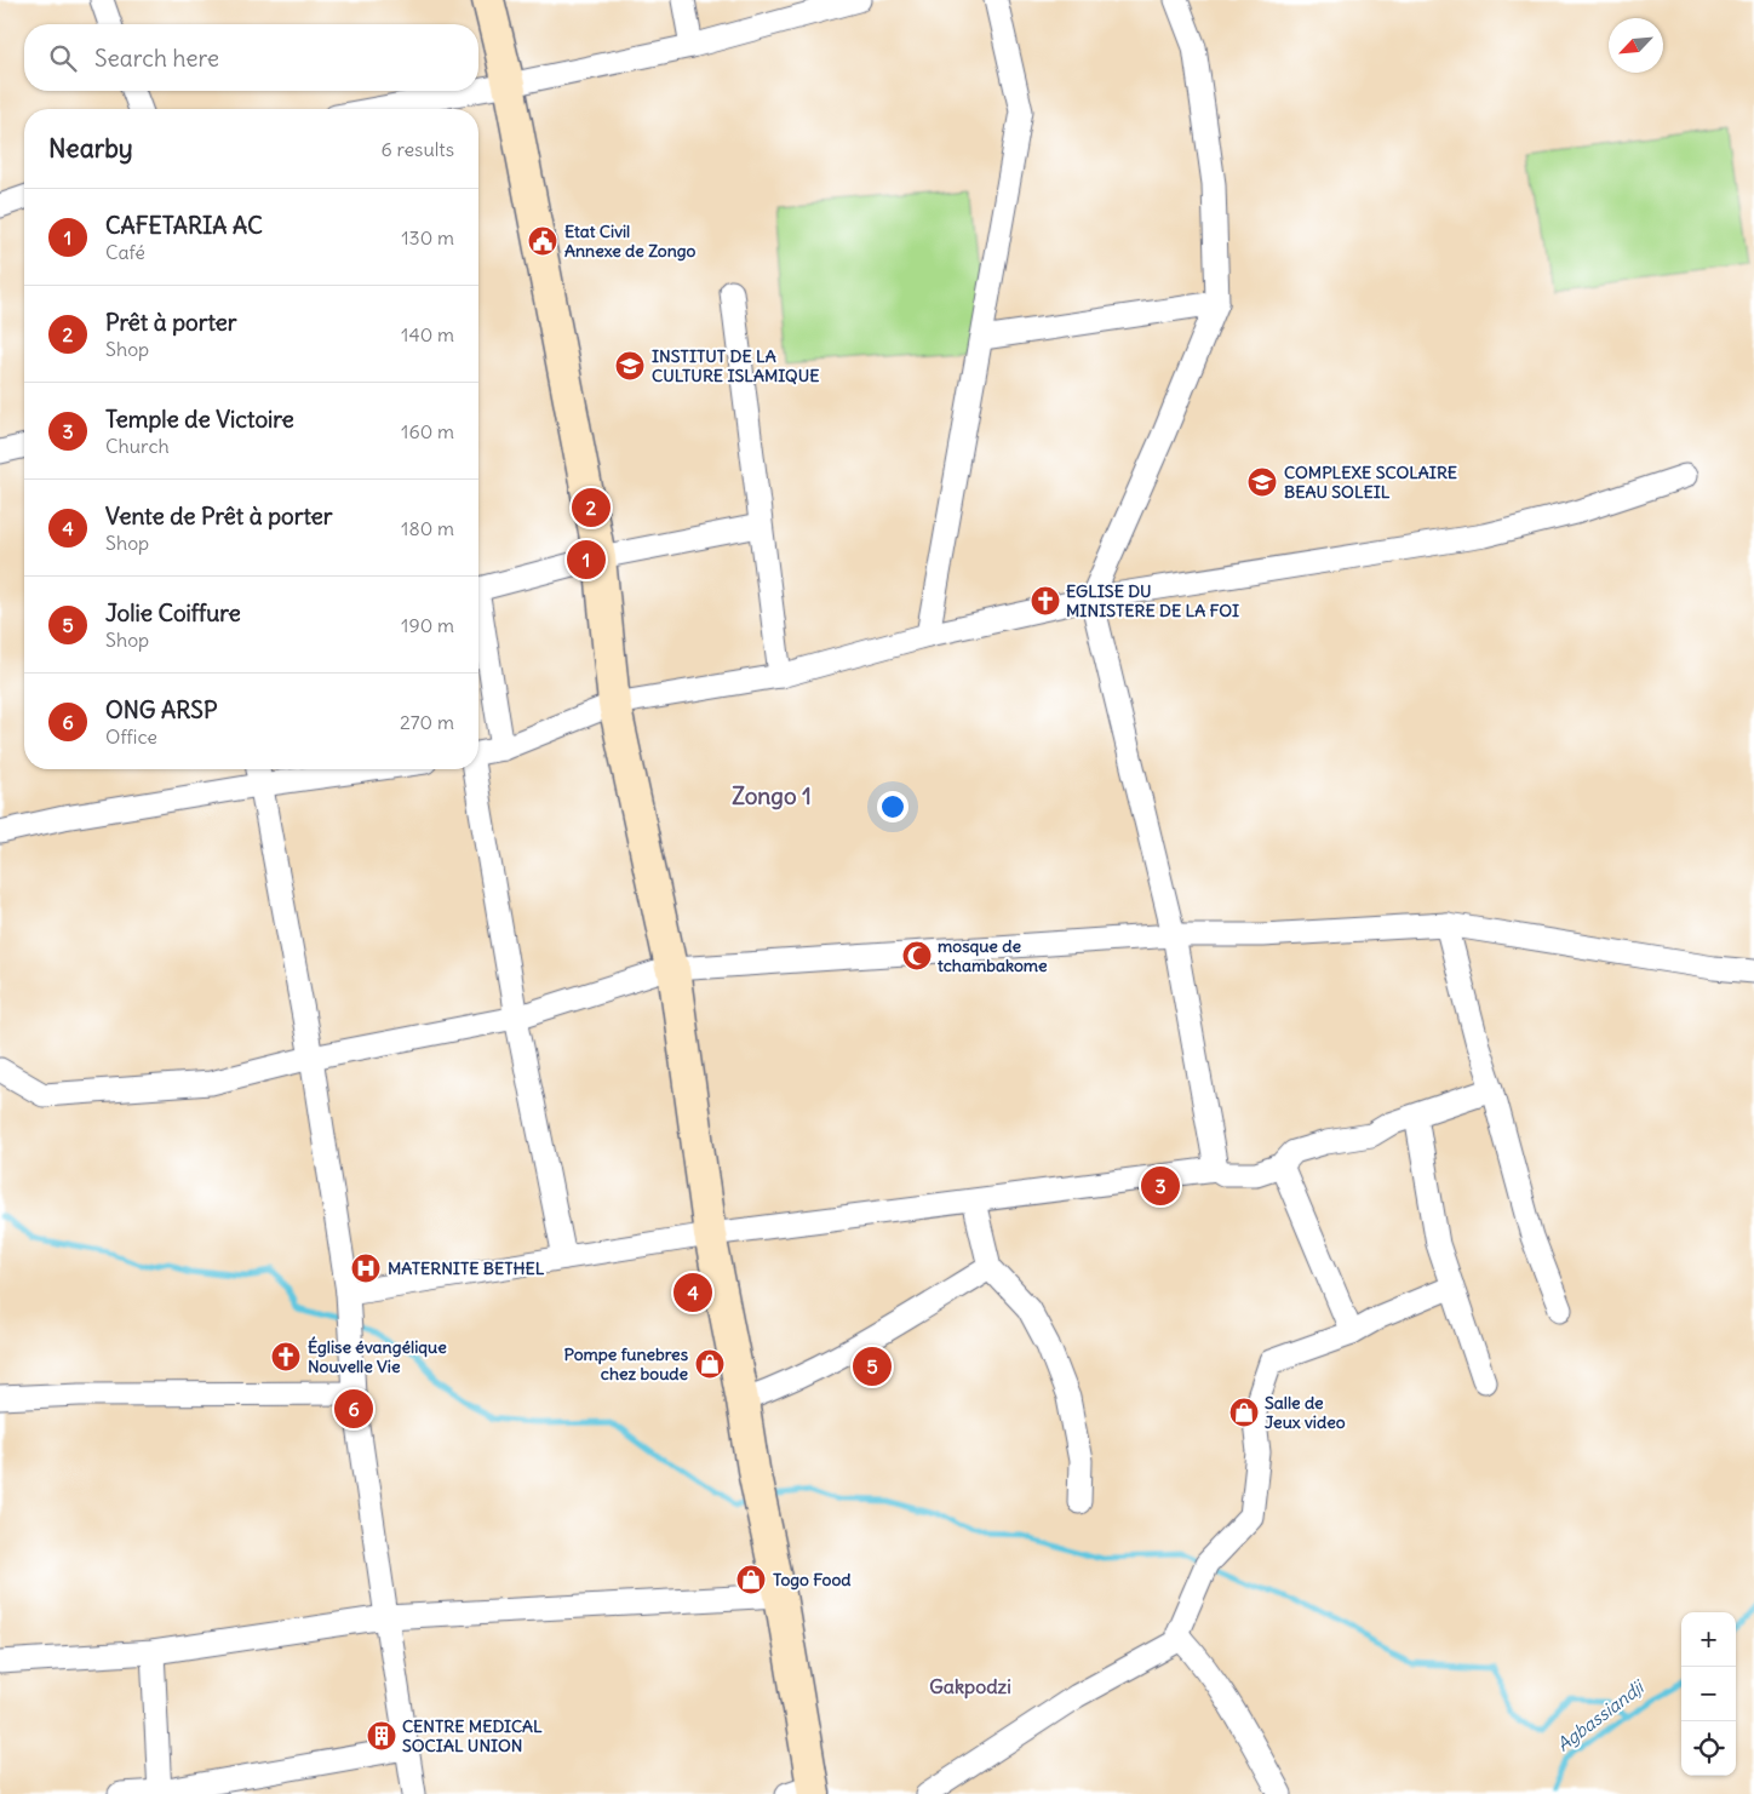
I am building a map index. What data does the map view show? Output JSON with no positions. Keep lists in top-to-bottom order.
{
  "districts": ["Zongo 1", "Gakpodzi"],
  "water": ["Agbassiandji"],
  "places": {
    "public building": ["Etat Civil Annexe de Zongo"],
    "school or university": ["INSTITUT DE LA CULTURE ISLAMIQUE", "COMPLEXE SCOLAIRE BEAU SOLEIL"],
    "church": ["EGLISE DU MINISTERE DE LA FOI", "Église évangélique Nouvelle Vie"],
    "mosque": ["mosque de tchambakome"],
    "hospital": ["MATERNITE BETHEL"],
    "shop": ["Pompe funebres chez boude", "Salle de Jeux video", "Togo Food"],
    "building": ["CENTRE MEDICAL SOCIAL UNION"]
  },
  "north": "bottom left",
  "page": {
    "search": "Search here",
    "heading": ["Nearby", "6 results"],
    "list": [
      {
        "mark": "1",
        "name": "CAFETARIA AC",
        "note": "Café",
        "value": "130 m"
      },
      {
        "mark": "2",
        "name": "Prêt à porter",
        "note": "Shop",
        "value": "140 m"
      },
      {
        "mark": "3",
        "name": "Temple de Victoire",
        "note": "Church",
        "value": "160 m"
      },
      {
        "mark": "4",
        "name": "Vente de Prêt à porter",
        "note": "Shop",
        "value": "180 m"
      },
      {
        "mark": "5",
        "name": "Jolie Coiffure",
        "note": "Shop",
        "value": "190 m"
      },
      {
        "mark": "6",
        "name": "ONG ARSP",
        "note": "Office",
        "value": "270 m"
      }
    ],
    "pins": [
      "2",
      "1",
      "3",
      "4",
      "5",
      "6"
    ],
    "map_buttons": ["+", "−"]
  }
}
